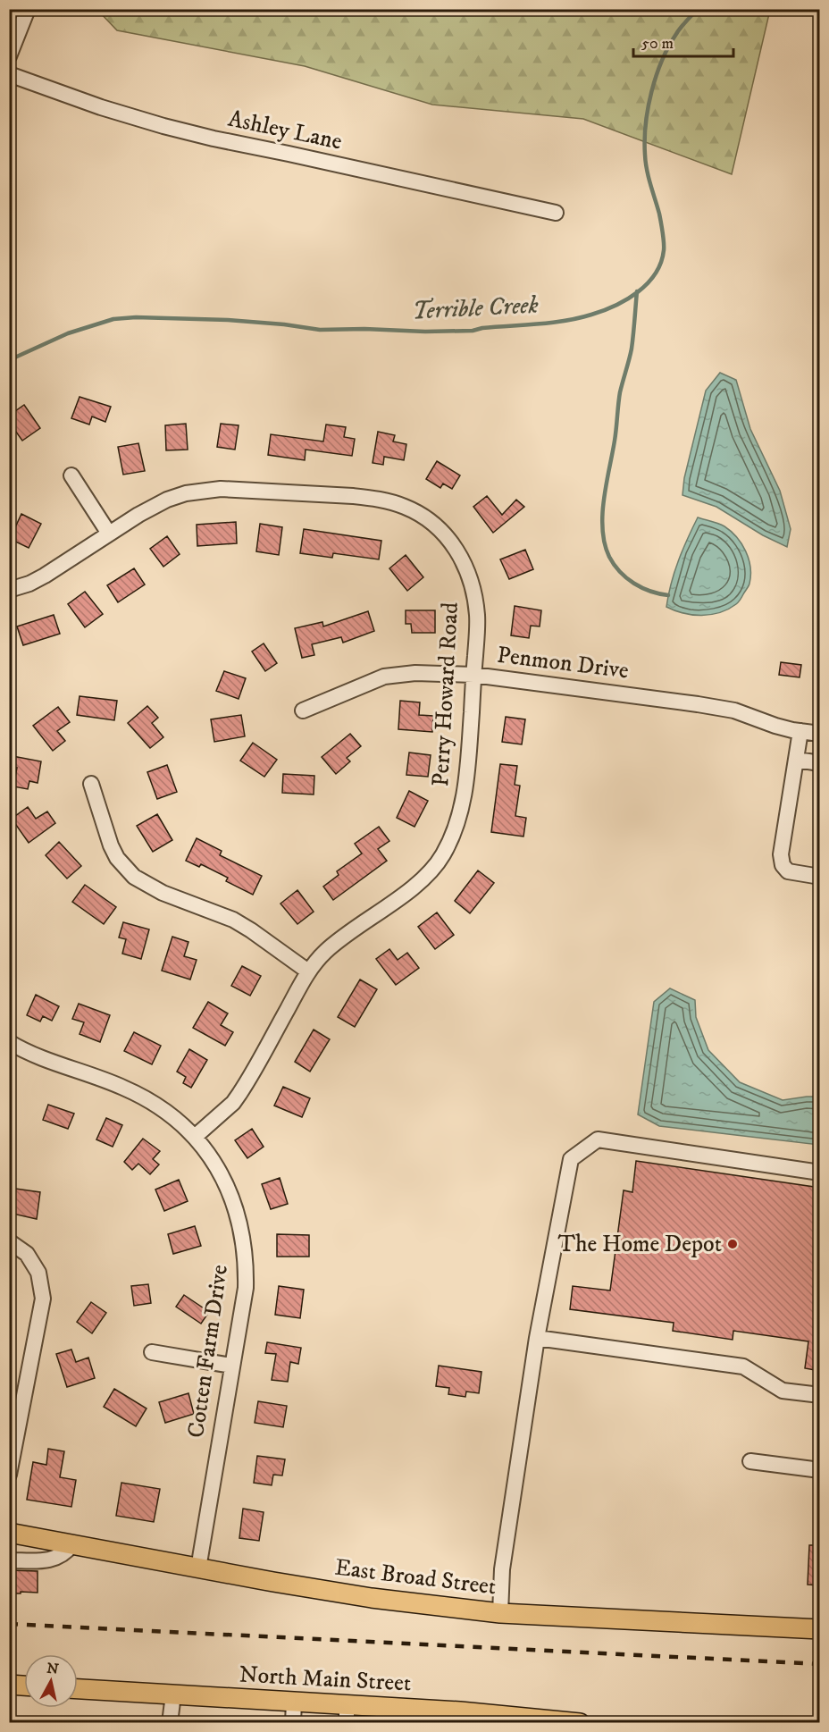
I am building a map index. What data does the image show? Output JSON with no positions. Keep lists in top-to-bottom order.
{
  "streets": {
    "main road": ["East Broad Street", "North Main Street"],
    "street": [
      "Ashley Lane",
      "Penmon Drive",
      "Perry Howard Road",
      "Cotten Farm Drive"
    ]
  },
  "crossings": [
    ["Penmon Drive", "Perry Howard Road"],
    ["Perry Howard Road", "Cotten Farm Drive"],
    ["Cotten Farm Drive", "East Broad Street"]
  ],
  "water": ["Terrible Creek"],
  "places": ["The Home Depot"],
  "scale_bar": "50 m",
  "north": "top"
}
